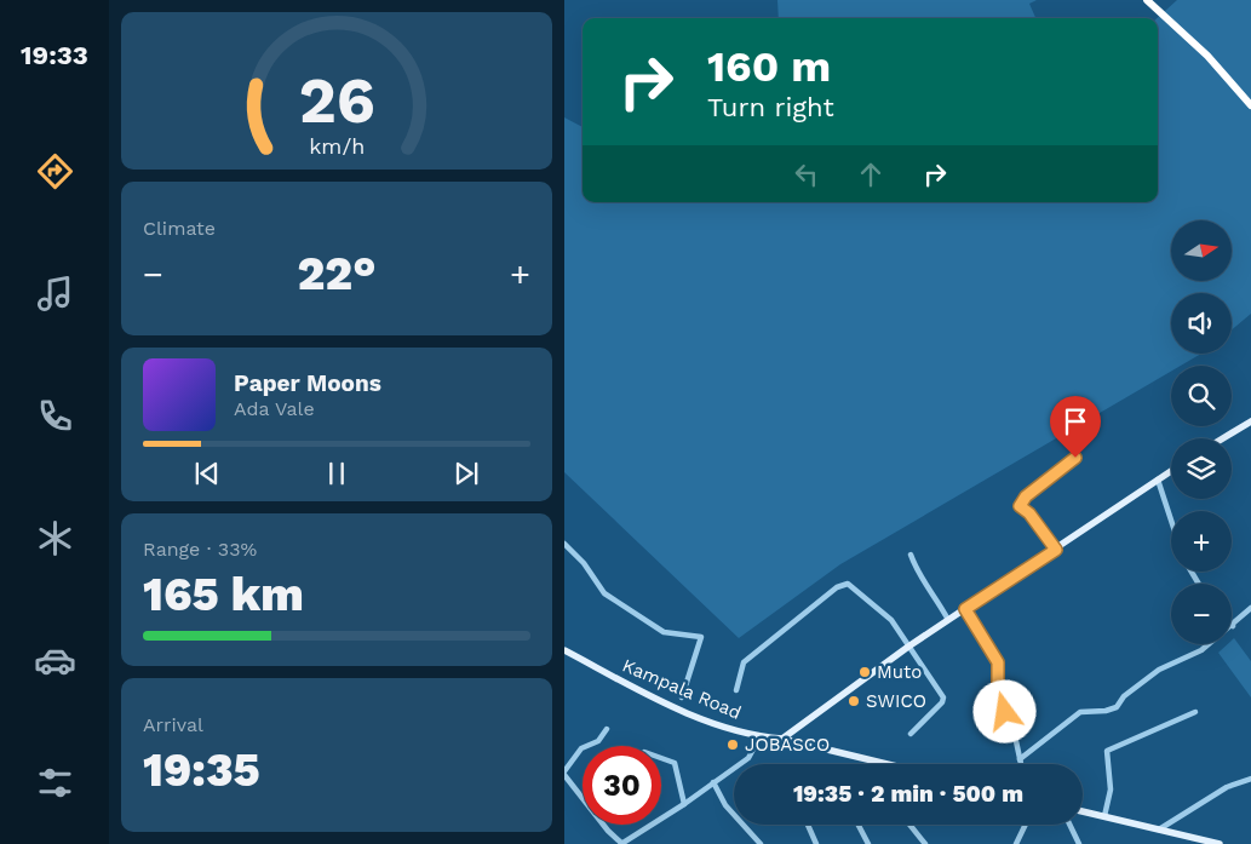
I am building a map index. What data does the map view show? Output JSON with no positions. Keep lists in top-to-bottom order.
{
  "streets": {
    "main road": ["Kampala Road"]
  },
  "places": ["Muto", "SWICO", "JOBASCO"],
  "north": "right",
  "page": {
    "tabs": "19:33",
    "turn": ["160 m", "Turn right"],
    "tile": [
      "Climate",
      ["Range · 33%", "165 km"],
      ["Arrival", "19:35"]
    ],
    "map_buttons": ["+", "−"],
    "heat": ["−", "22°", "+"],
    "song": ["Paper Moons", "Ada Vale"],
    "limit": "30",
    "trip": "19:35 · 2 min · 500 m",
    "gauge": ["26", "km/h"]
  }
}
